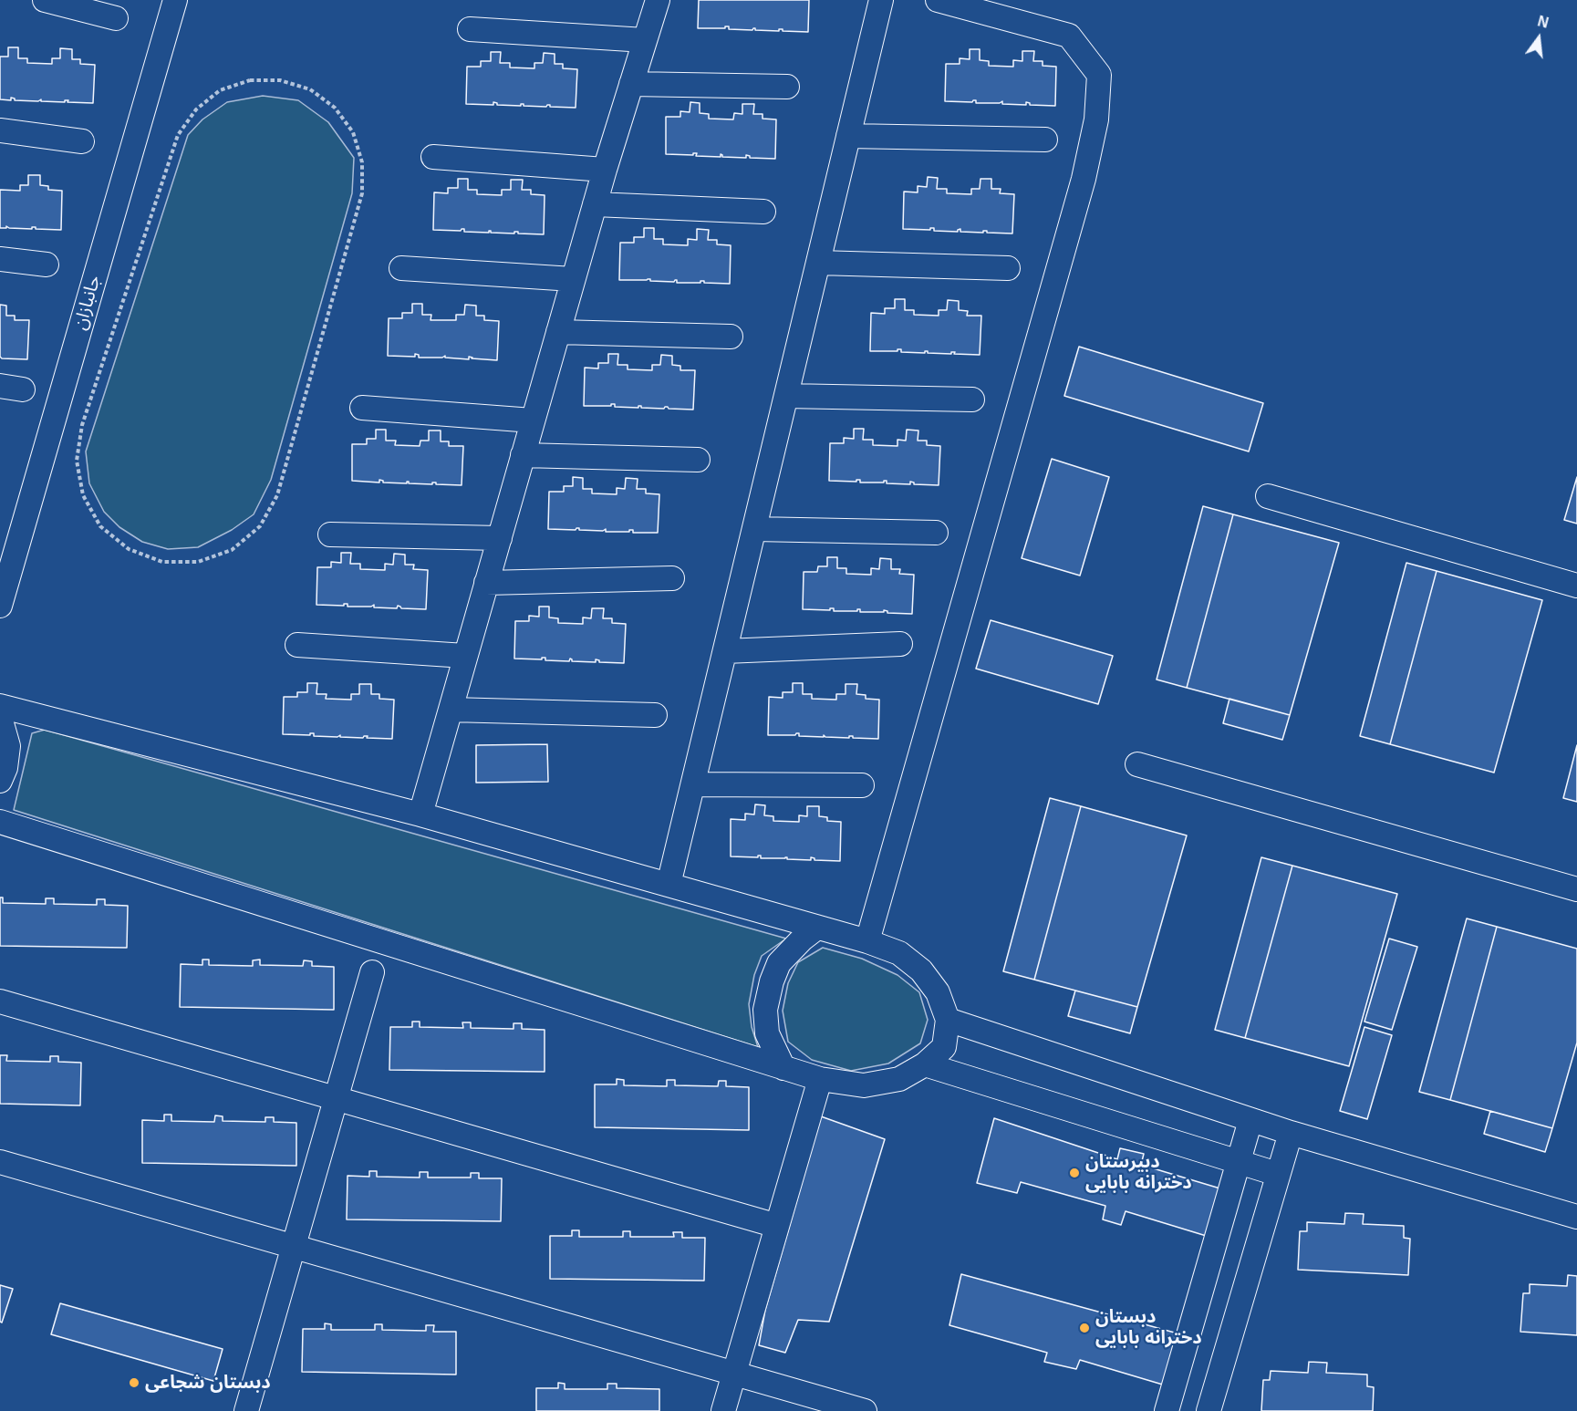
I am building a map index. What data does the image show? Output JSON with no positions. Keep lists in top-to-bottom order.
{
  "streets": {
    "street": ["جانبازان"]
  },
  "places": ["دبیرستان دخترانه بابایی", "دبستان دخترانه بابایی", "دبستان شجاعی"],
  "north": "top"
}
